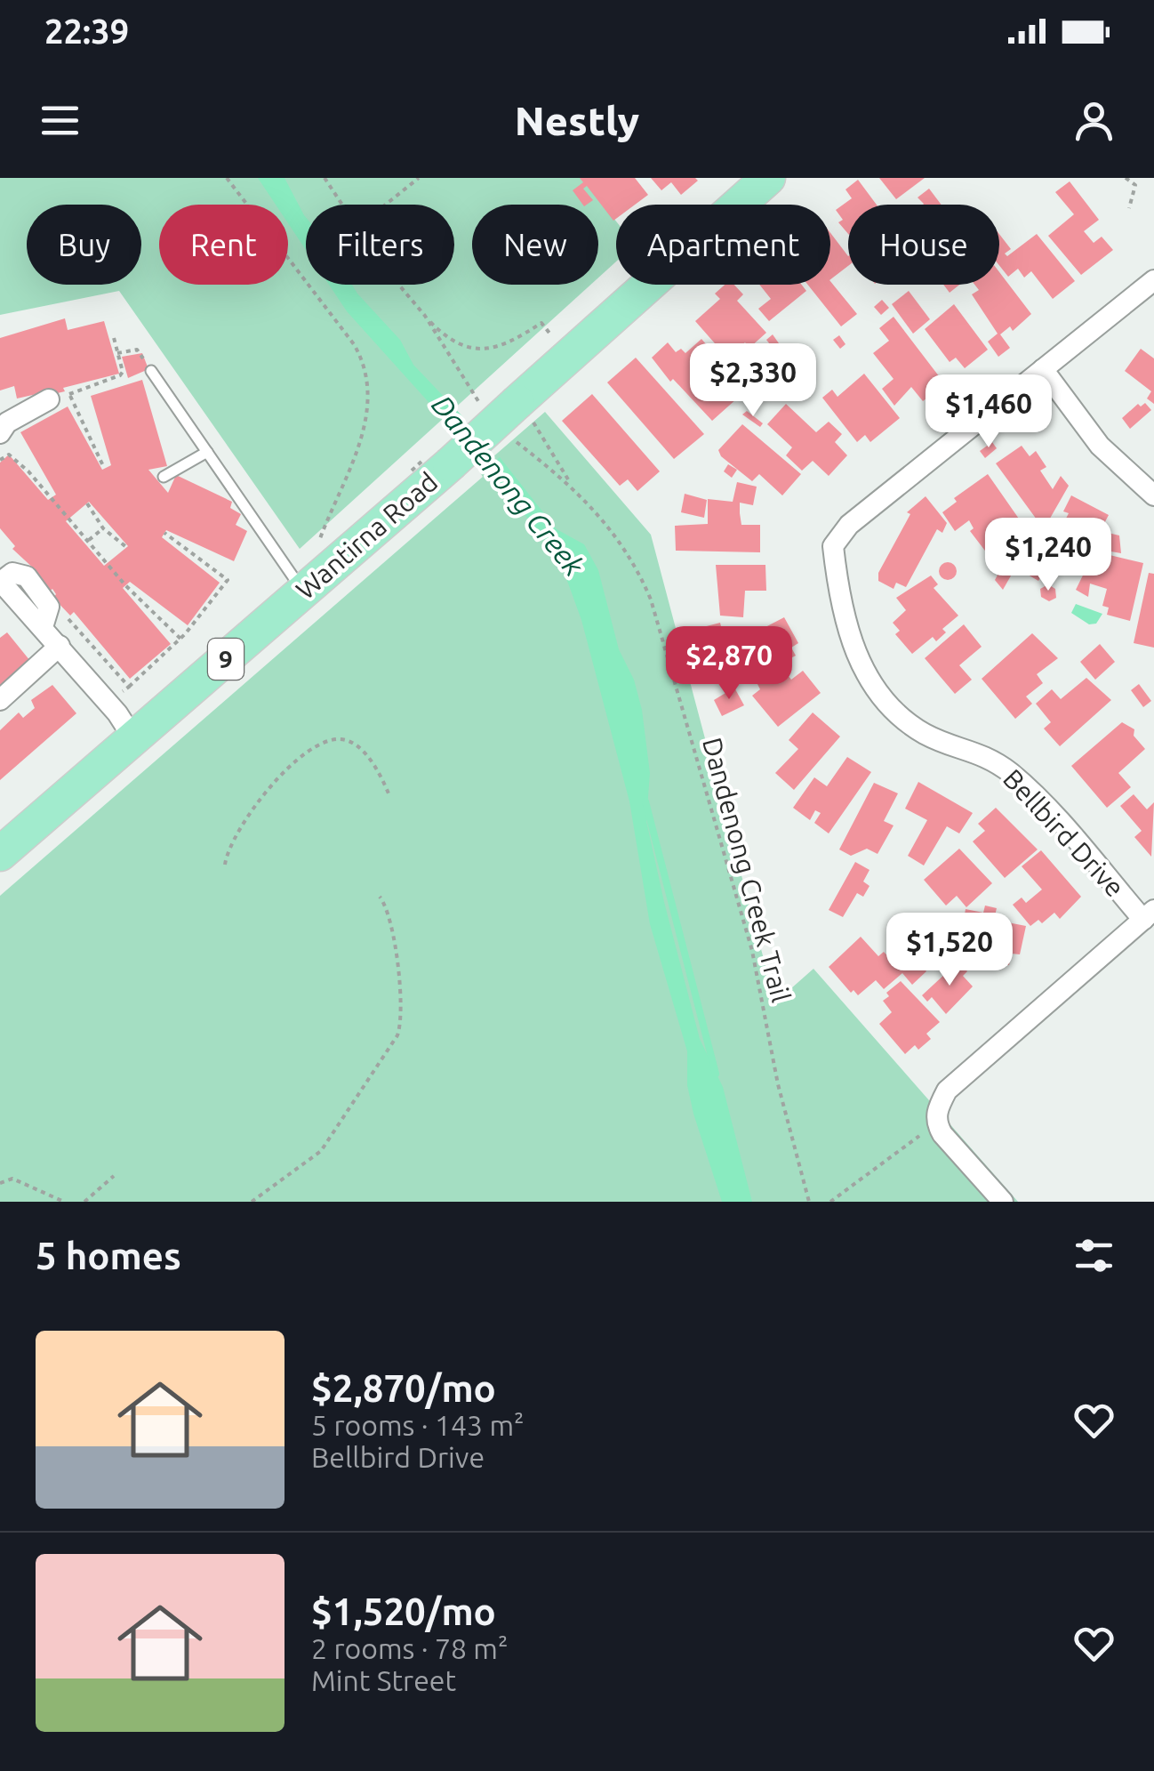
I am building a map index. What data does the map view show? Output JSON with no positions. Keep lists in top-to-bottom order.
{
  "streets": {
    "main road": ["Wantirna Road", "9"],
    "street": ["Bellbird Drive"],
    "path": ["Dandenong Creek Trail"]
  },
  "water": ["Dandenong Creek"],
  "page": {
    "status": "22:39",
    "header": "Nestly",
    "chip": [
      "Buy",
      "Rent",
      "Filters",
      "New",
      "Apartment",
      "House"
    ],
    "price": [
      "$2,330",
      "$1,460",
      "$1,240",
      "$2,870",
      "$1,520"
    ],
    "heading": "5 homes",
    "list": [
      {
        "name": "$2,870/mo",
        "note": "5 rooms · 143 m² · Bellbird Drive"
      },
      {
        "name": "$1,520/mo",
        "note": "2 rooms · 78 m² · Mint Street"
      }
    ]
  }
}
